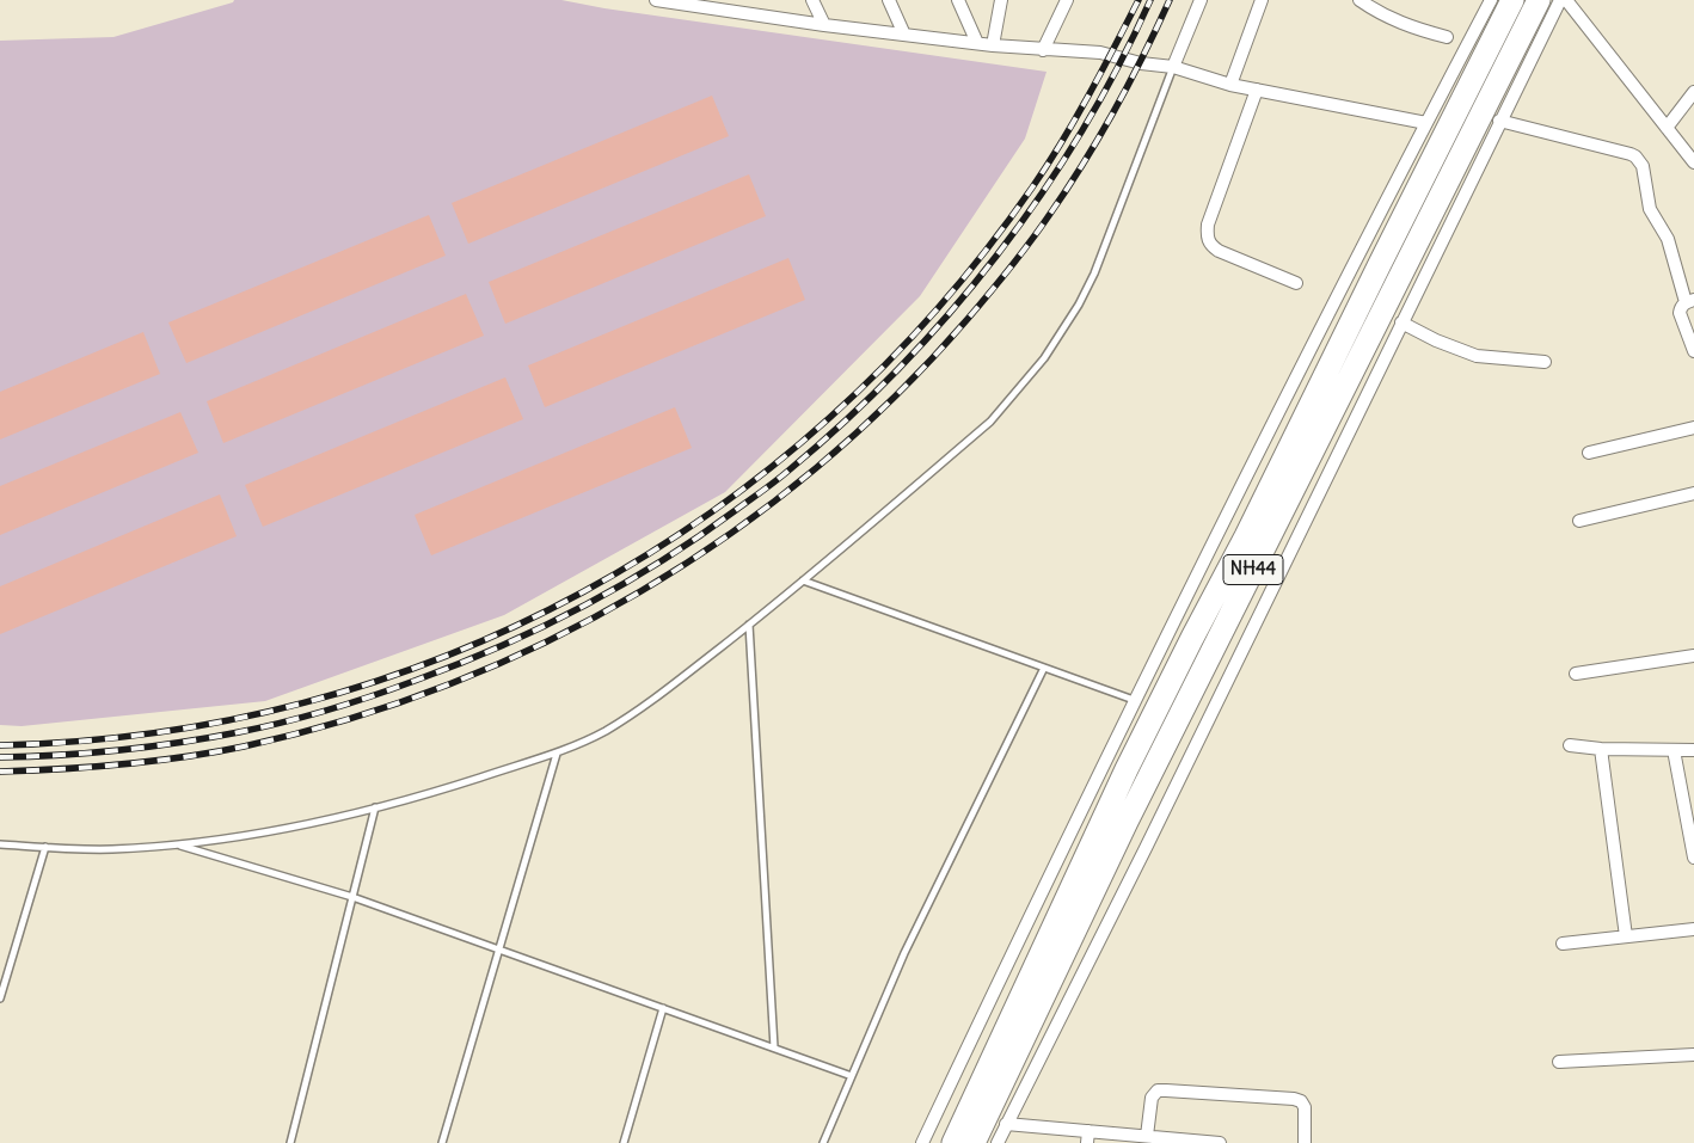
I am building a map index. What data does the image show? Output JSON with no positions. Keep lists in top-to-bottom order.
{
  "streets": {
    "highway": ["NH44"]
  }
}
